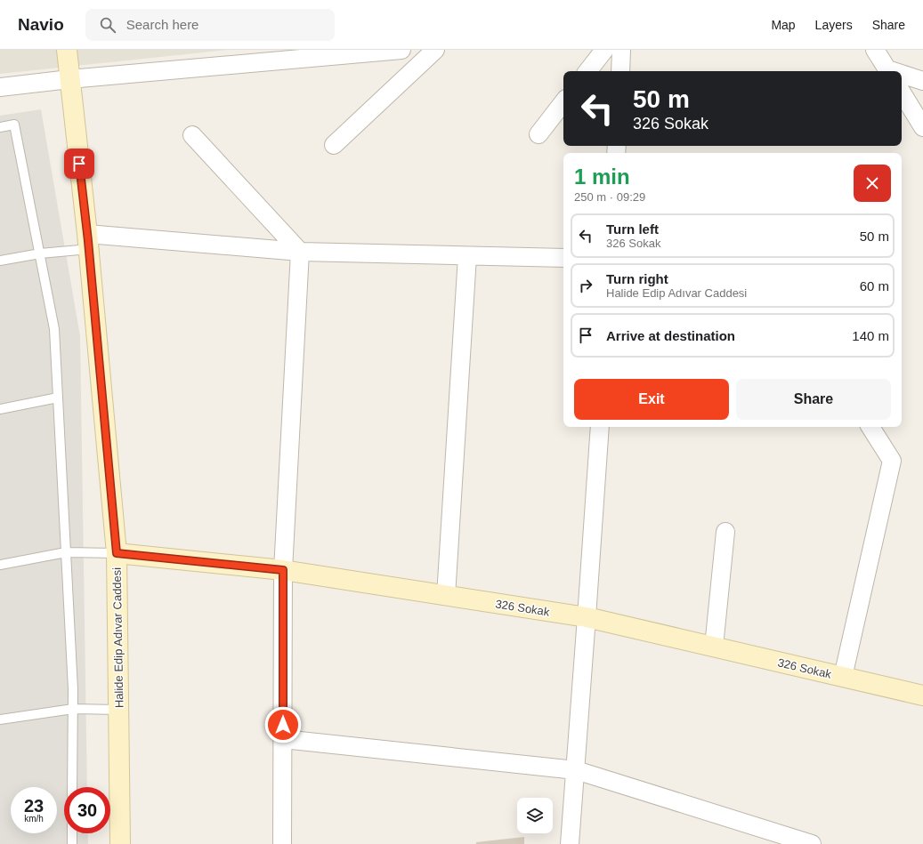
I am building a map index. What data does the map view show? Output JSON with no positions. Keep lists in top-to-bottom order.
{
  "streets": {
    "street": ["326 Sokak", "Halide Edip Adıvar Caddesi"]
  },
  "crossings": [
    ["326 Sokak", "Halide Edip Adıvar Caddesi"]
  ],
  "page": {
    "header": "Navio",
    "search": "Search here",
    "nav": ["Map", "Layers", "Share"],
    "turn": ["50 m", "326 Sokak"],
    "heading": ["1 min", "250 m · 09:29"],
    "list": [
      {
        "name": "Turn left",
        "note": "326 Sokak",
        "value": "50 m"
      },
      {
        "name": "Turn right",
        "note": "Halide Edip Adıvar Caddesi",
        "value": "60 m"
      },
      {
        "name": "Arrive at destination",
        "value": "140 m"
      }
    ],
    "buttons": ["Exit", "Share"],
    "speed": "23 km/h",
    "limit": "30"
  }
}
